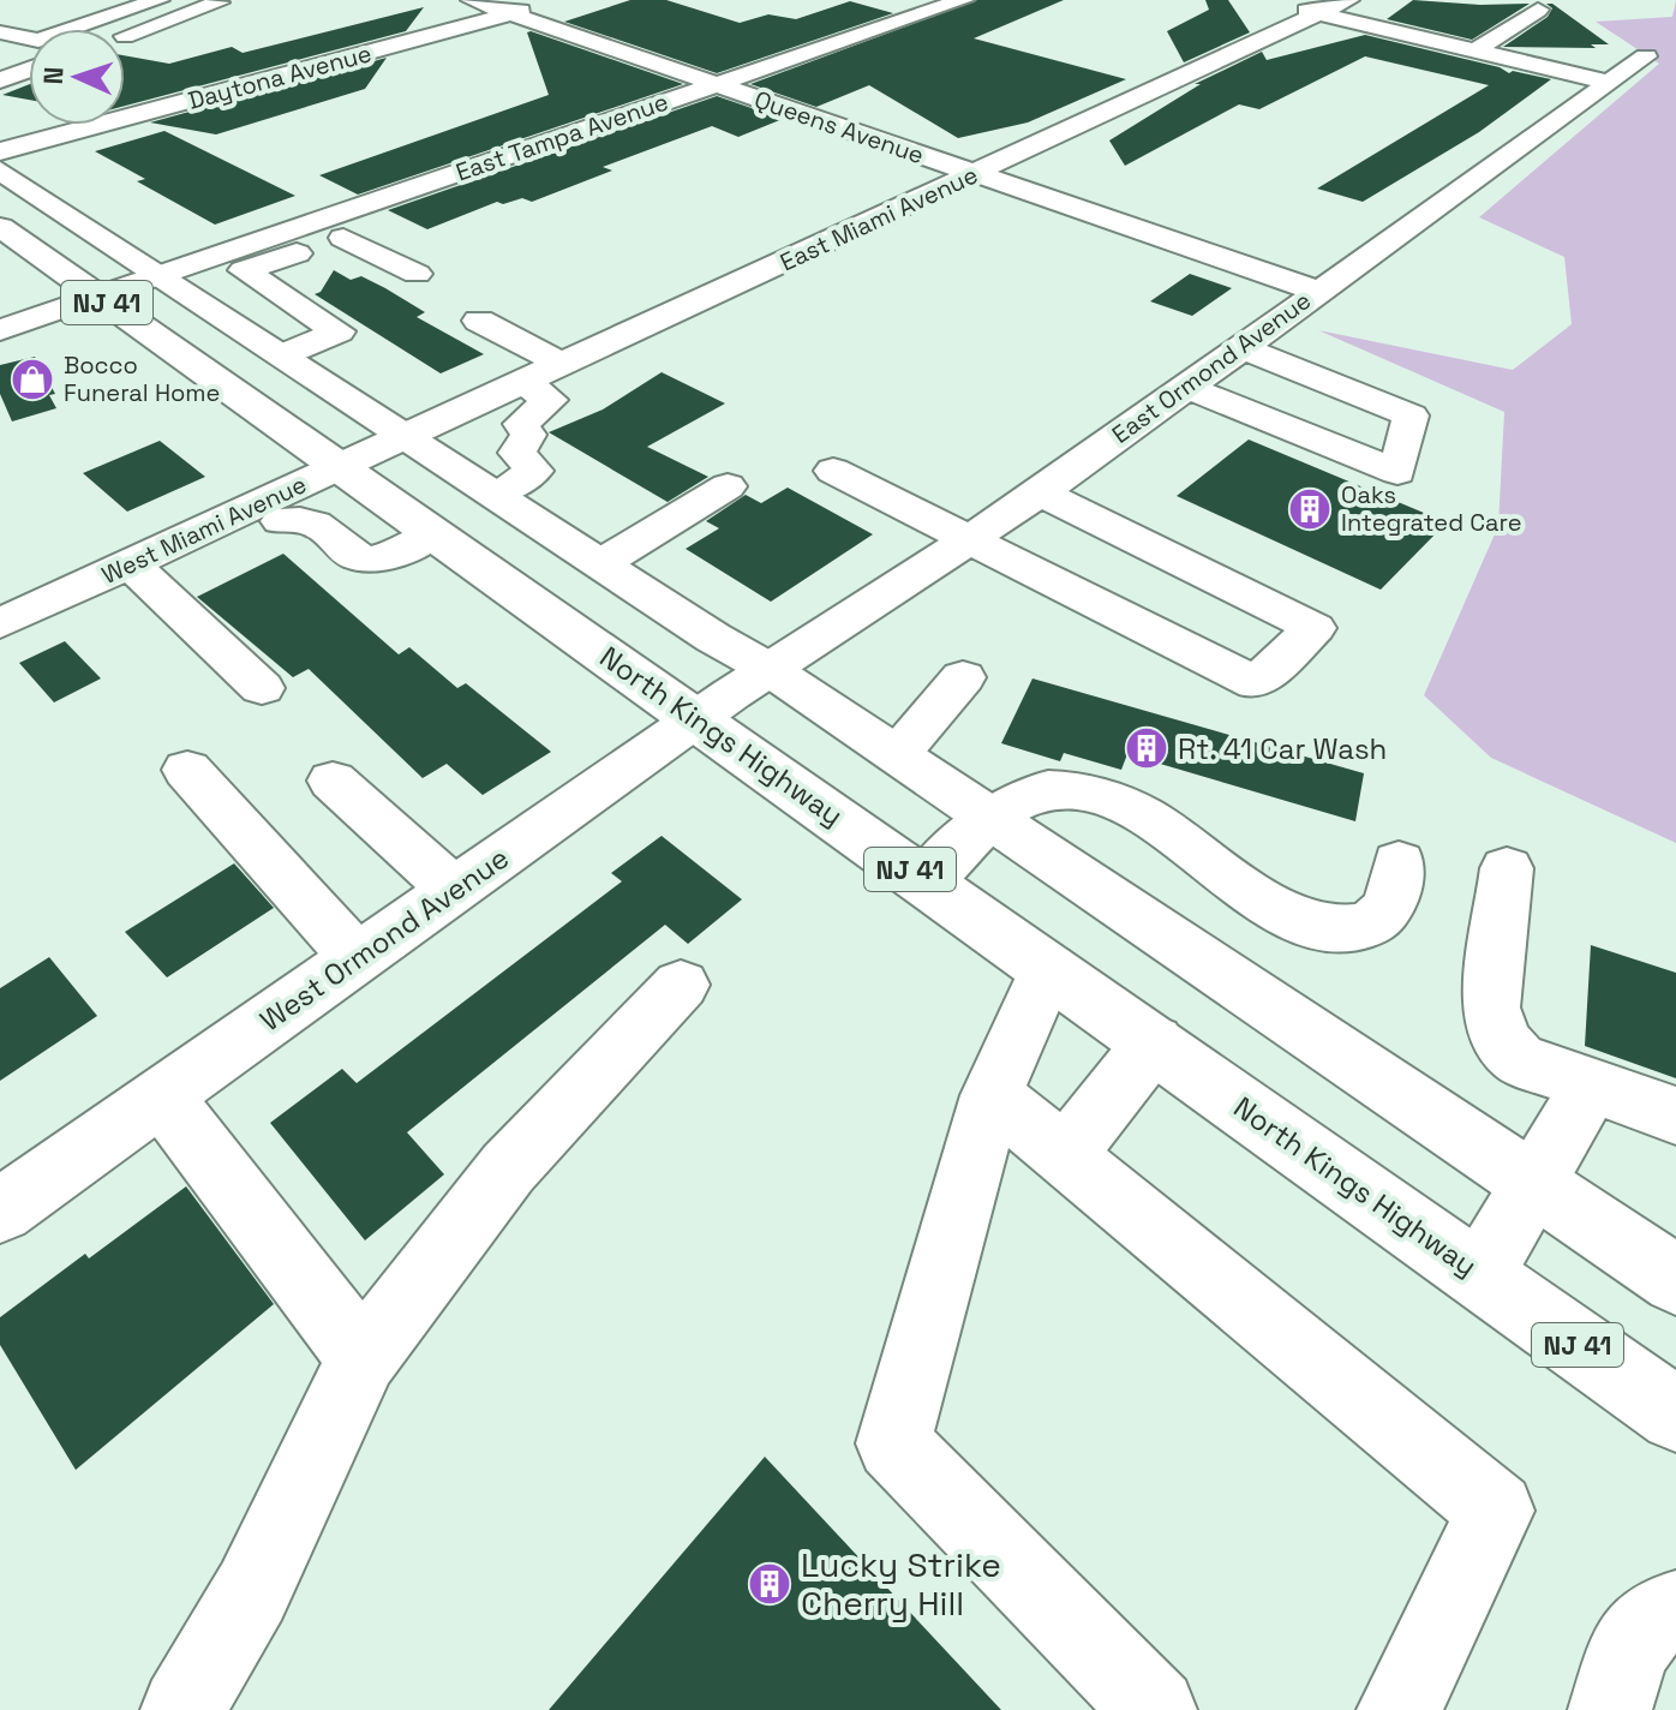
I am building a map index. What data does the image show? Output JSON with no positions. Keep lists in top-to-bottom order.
{
  "streets": {
    "street": [
      "Daytona Avenue",
      "Queens Avenue",
      "East Tampa Avenue",
      "East Miami Avenue",
      "NJ 41",
      "East Ormond Avenue",
      "West Miami Avenue",
      "North Kings Highway",
      "West Ormond Avenue"
    ]
  },
  "crossings": [
    ["Daytona Avenue", "Queens Avenue"],
    ["Queens Avenue", "East Tampa Avenue"],
    ["Queens Avenue", "East Miami Avenue"],
    ["Queens Avenue", "East Ormond Avenue"],
    ["East Tampa Avenue", "NJ 41"],
    ["East Tampa Avenue", "North Kings Highway"],
    ["East Miami Avenue", "NJ 41"],
    ["East Miami Avenue", "West Miami Avenue"],
    ["NJ 41", "East Ormond Avenue"],
    ["NJ 41", "West Miami Avenue"],
    ["NJ 41", "West Ormond Avenue"],
    ["East Ormond Avenue", "West Ormond Avenue"],
    ["West Miami Avenue", "North Kings Highway"],
    ["North Kings Highway", "West Ormond Avenue"]
  ],
  "places": {
    "shop": ["Bocco Funeral Home"],
    "building": ["Oaks Integrated Care", "Rt. 41 Car Wash", "Lucky Strike Cherry Hill"]
  },
  "north": "left"
}
